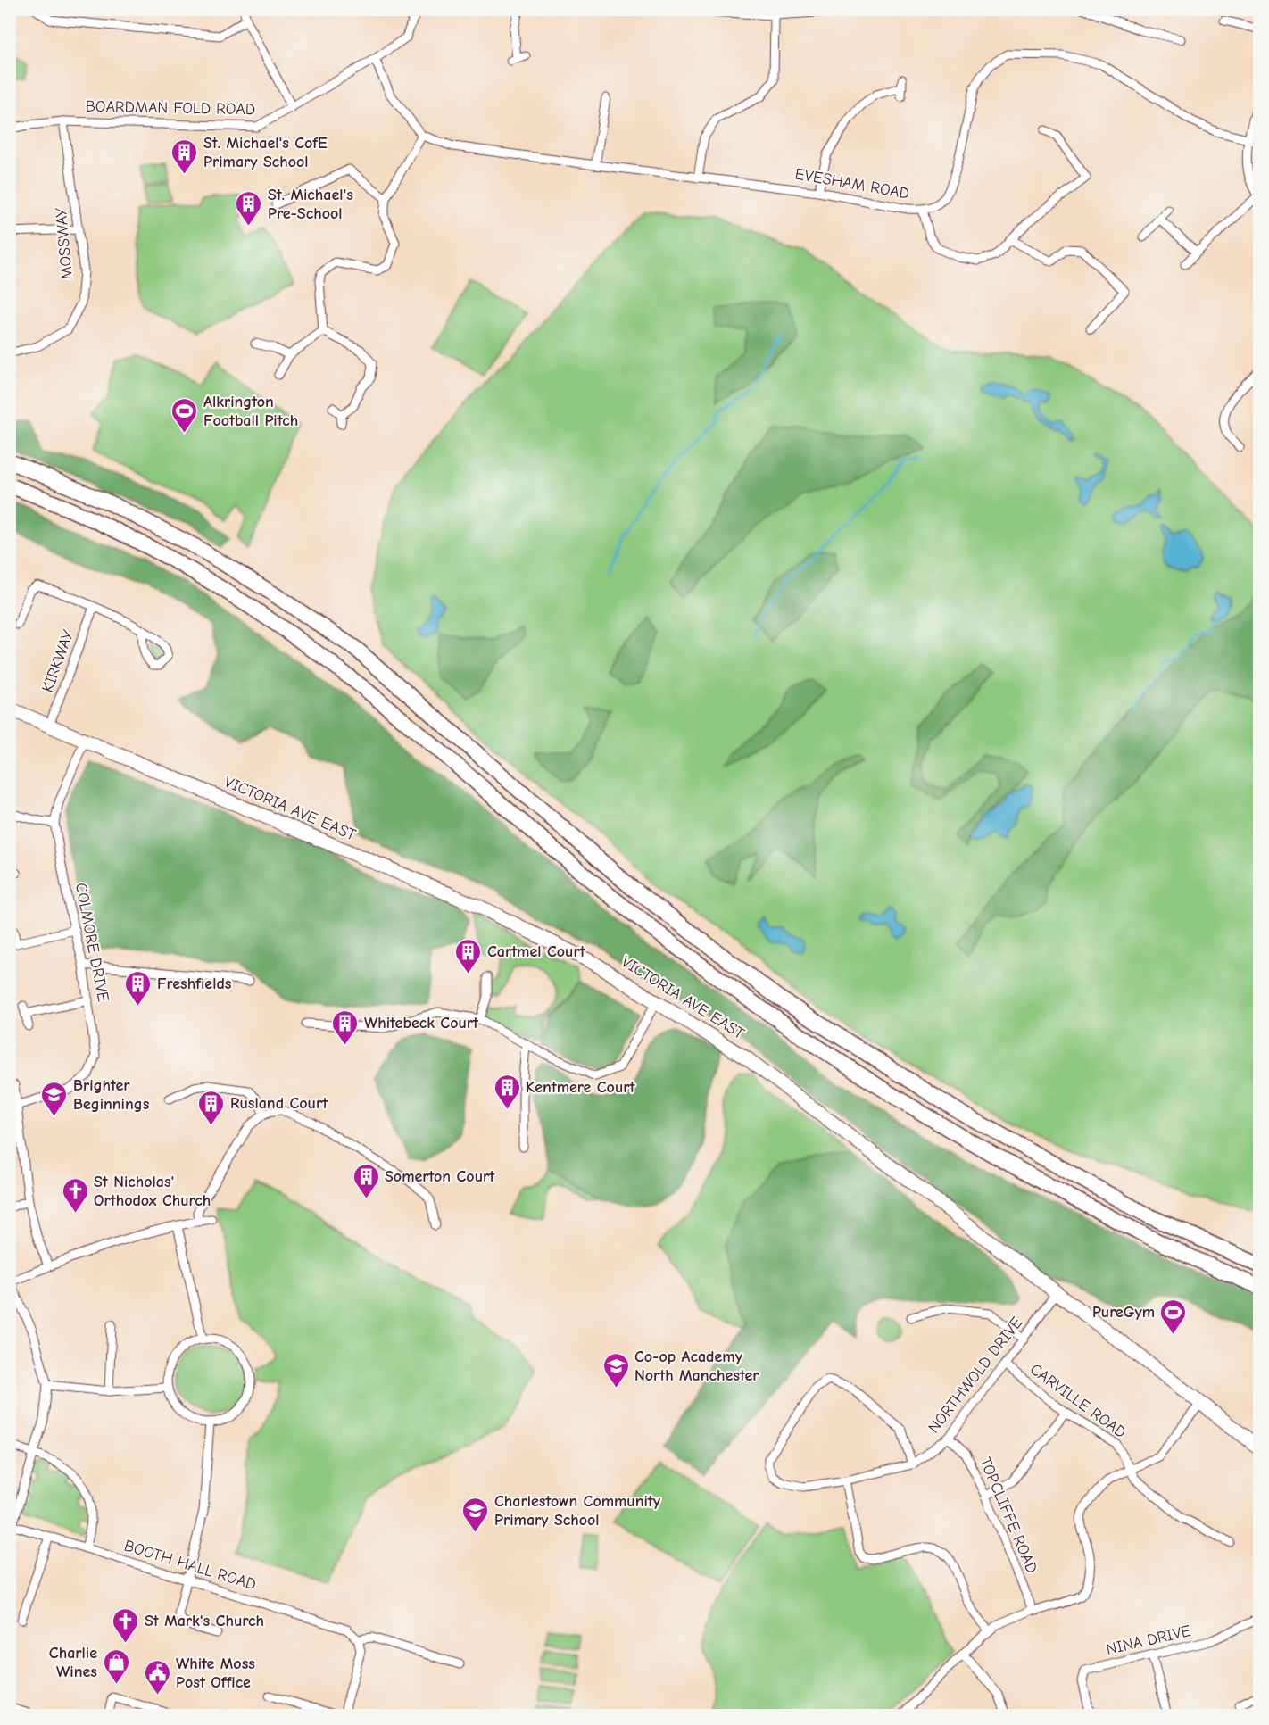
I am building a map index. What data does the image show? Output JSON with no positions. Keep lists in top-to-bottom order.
{
  "streets": {
    "main road": ["VICTORIA AVE EAST"],
    "street": [
      "BOARDMAN FOLD ROAD",
      "EVESHAM ROAD",
      "MOSSWAY",
      "KIRKWAY",
      "COLMORE DRIVE",
      "NORTHWOLD DRIVE",
      "CARVILLE ROAD",
      "TOPCLIFFE ROAD",
      "BOOTH HALL ROAD",
      "NINA DRIVE"
    ]
  },
  "crossings": [
    ["BOARDMAN FOLD ROAD", "MOSSWAY"],
    ["KIRKWAY", "VICTORIA AVE EAST"],
    ["VICTORIA AVE EAST", "COLMORE DRIVE"],
    ["VICTORIA AVE EAST", "NORTHWOLD DRIVE"],
    ["NORTHWOLD DRIVE", "CARVILLE ROAD"],
    ["NORTHWOLD DRIVE", "TOPCLIFFE ROAD"]
  ],
  "places": {
    "building": [
      "St. Michael's CofE Primary School",
      "St. Michael's Pre-School",
      "Cartmel Court",
      "Freshfields",
      "Whitebeck Court",
      "Kentmere Court",
      "Rusland Court",
      "Somerton Court"
    ],
    "sports": ["Alkrington Football Pitch", "PureGym"],
    "school or university": ["Brighter Beginnings", "Co-op Academy North Manchester", "Charlestown Community Primary School"],
    "church": ["St Nicholas' Orthodox Church", "St Mark's Church"],
    "shop": ["Charlie Wines"],
    "public building": ["White Moss Post Office"]
  }
}
